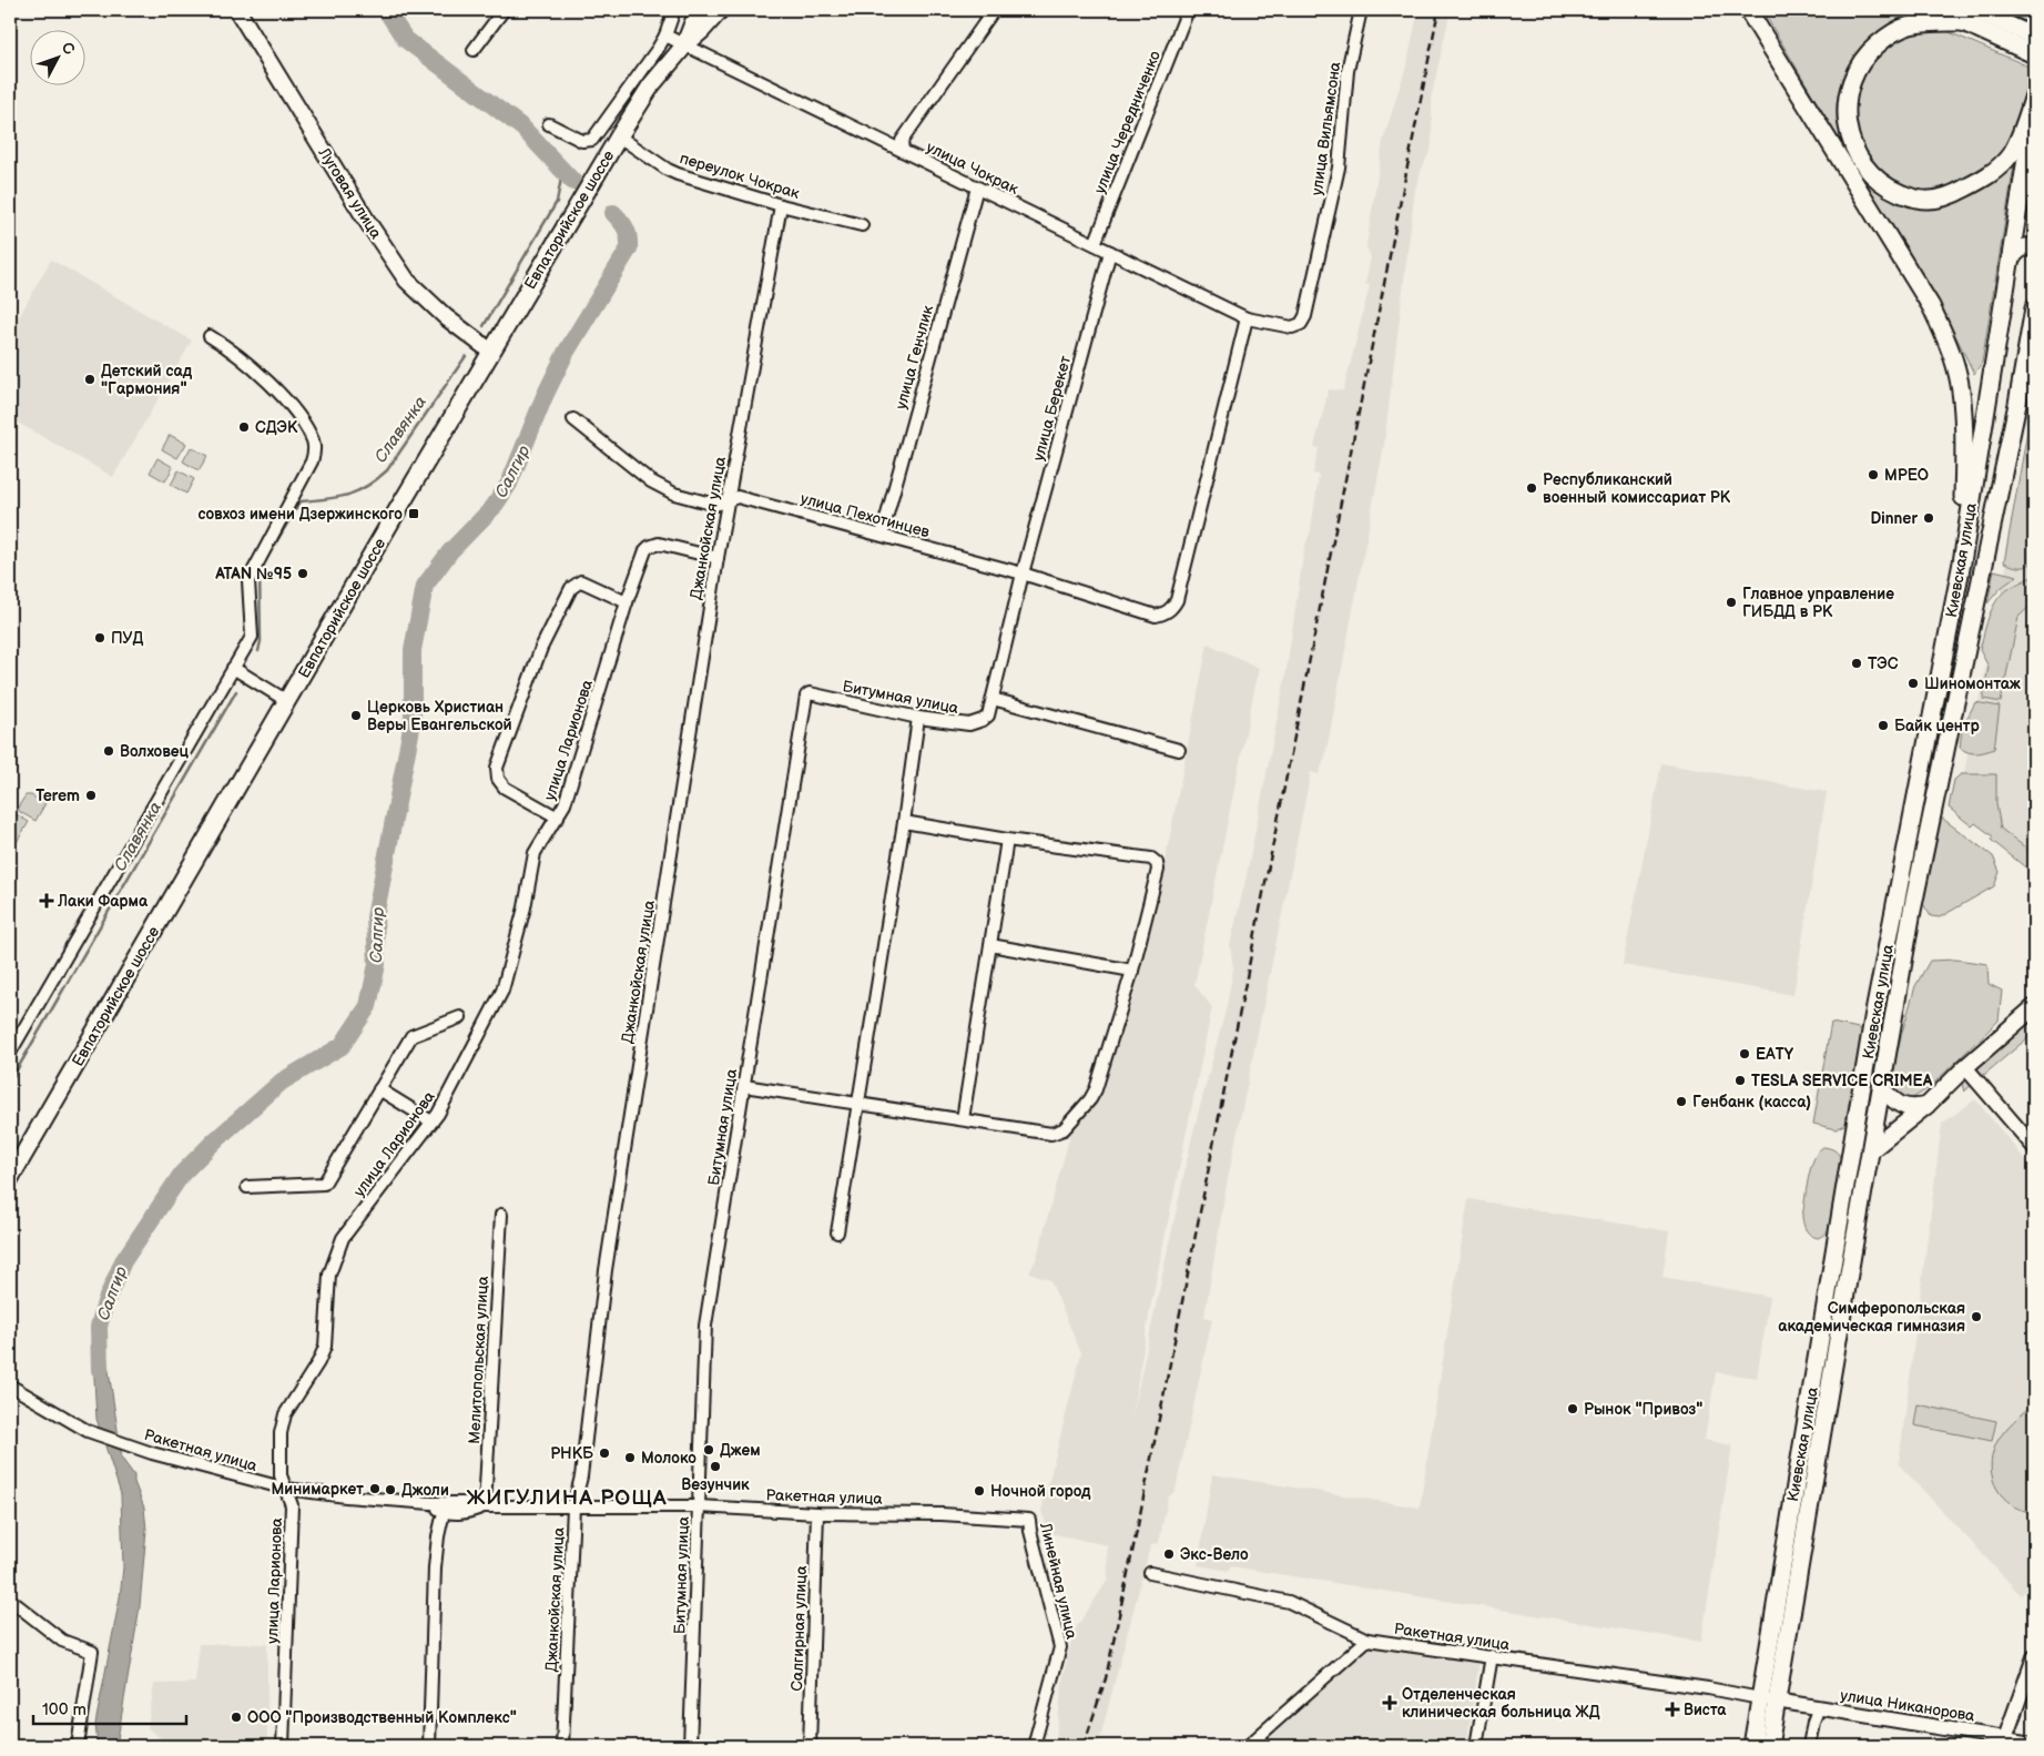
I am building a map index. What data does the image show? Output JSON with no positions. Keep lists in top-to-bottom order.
{
  "streets": {
    "main road": ["Луговая улица", "Евпаторийское шоссе", "Киевская улица"],
    "street": [
      "улица Чередниченко",
      "улица Вильямсона",
      "улица Чокрак",
      "переулок Чокрак",
      "улица Генчлик",
      "улица Берекет",
      "улица Пехотинцев",
      "Джанкойская улица",
      "Битумная улица",
      "улица Ларионова",
      "Мелитопольская улица",
      "Ракетная улица",
      "Линейная улица",
      "Салгирная улица",
      "улица Никанорова"
    ]
  },
  "crossings": [
    ["улица Чередниченко", "улица Чокрак"],
    ["улица Вильямсона", "улица Чокрак"],
    ["улица Чокрак", "Евпаторийское шоссе"],
    ["улица Чокрак", "улица Генчлик"],
    ["улица Чокрак", "улица Берекет"],
    ["улица Чокрак", "улица Пехотинцев"],
    ["переулок Чокрак", "Евпаторийское шоссе"],
    ["переулок Чокрак", "Джанкойская улица"],
    ["Луговая улица", "Евпаторийское шоссе"],
    ["улица Генчлик", "улица Пехотинцев"],
    ["улица Берекет", "улица Пехотинцев"],
    ["улица Берекет", "Битумная улица"],
    ["улица Пехотинцев", "Джанкойская улица"],
    ["Джанкойская улица", "улица Ларионова"],
    ["Джанкойская улица", "Ракетная улица"],
    ["Киевская улица", "Ракетная улица"],
    ["Киевская улица", "улица Никанорова"],
    ["Битумная улица", "Ракетная улица"],
    ["улица Ларионова", "Ракетная улица"],
    ["Мелитопольская улица", "Ракетная улица"],
    ["Ракетная улица", "Линейная улица"],
    ["Ракетная улица", "Салгирная улица"],
    ["Ракетная улица", "улица Никанорова"]
  ],
  "districts": ["ЖИГУЛИНА РОЩА"],
  "water": ["Славянка", "Салгир"],
  "places": {
    "other": [
      "Детский сад \"Гармония\"",
      "СДЭК",
      "МРЕО",
      "Республиканский военный комиссариат РК",
      "Dinner",
      "ATAN №95",
      "Главное управление ГИБДД в РК",
      "ПУД",
      "ТЭС",
      "Шиномонтаж",
      "Церковь Христиан Веры Евангельской",
      "Байк центр",
      "Волховец",
      "Terem",
      "EАTY",
      "TESLA SERVICE CRIMEA",
      "Генбанк (касса)",
      "Симферопольская академическая гимназия",
      "Рынок \"Привоз\"",
      "Джем",
      "РНКБ",
      "Молоко",
      "Везунчик",
      "Минимаркет",
      "Джоли",
      "Ночной город",
      "Экс-Вело",
      "ООО \"Производственный Комплекс\""
    ],
    "transit": ["совхоз имени Дзержинского"],
    "health": ["Лаки Фарма", "Отделенческая клиническая больница ЖД", "Виста"]
  },
  "scale_bar": "100 m",
  "north": "top right"
}
